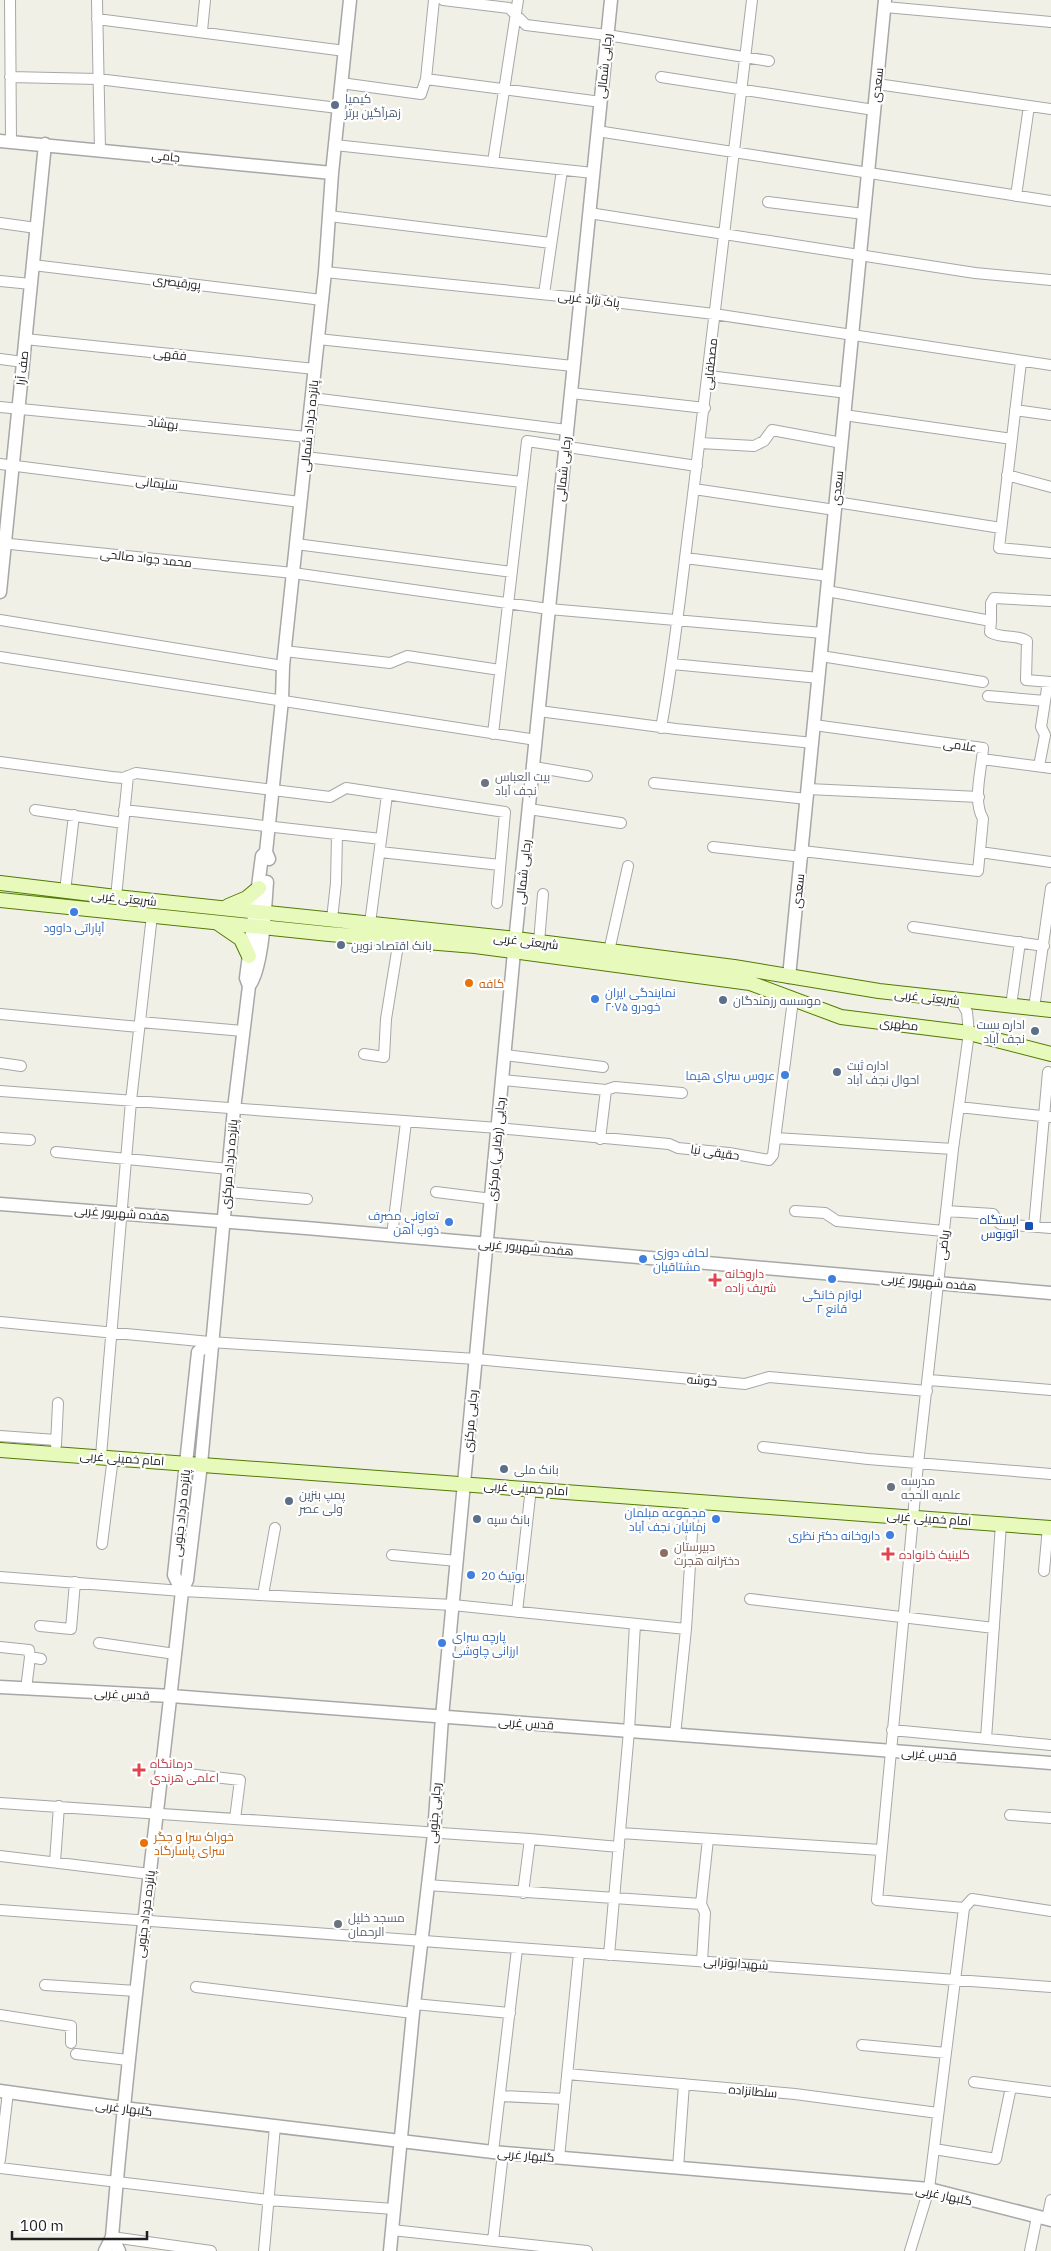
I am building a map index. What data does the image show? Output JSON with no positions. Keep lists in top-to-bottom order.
{
  "streets": {
    "main road": ["شریعتی غربی", "مطهری", "امام خمینی غربی"],
    "street": [
      "رجایی شمالی",
      "سعدی",
      "جامی",
      "پورقیصری",
      "پاک نژاد غربی",
      "فقهی",
      "مصطفایی",
      "صف آرا",
      "بهشاد",
      "پانزده خرداد شمالی",
      "سلیمانی",
      "محمد جواد صالحی",
      "علامی",
      "رجایی (رضایی) مرکزی",
      "حقیقی نیا",
      "پانزده خرداد مرکزی",
      "هفده شهریور غربی",
      "ریاضی",
      "خوشه",
      "رجایی مرکزی",
      "پانزده خرداد جنوبی",
      "قدس غربی",
      "رجایی جنوبی",
      "شهیدابوترابی",
      "سلطانزاده",
      "گلبهار غربی"
    ]
  },
  "crossings": [
    ["رجایی شمالی", "پاک نژاد غربی"],
    ["رجایی شمالی", "محمد جواد صالحی"],
    ["رجایی شمالی", "شریعتی غربی"],
    ["رجایی شمالی", "رجایی (رضایی) مرکزی"],
    ["سعدی", "پاک نژاد غربی"],
    ["سعدی", "محمد جواد صالحی"],
    ["سعدی", "علامی"],
    ["سعدی", "شریعتی غربی"],
    ["جامی", "صف آرا"],
    ["جامی", "پانزده خرداد شمالی"],
    ["پورقیصری", "صف آرا"],
    ["پورقیصری", "پانزده خرداد شمالی"],
    ["پاک نژاد غربی", "مصطفایی"],
    ["پاک نژاد غربی", "پانزده خرداد شمالی"],
    ["فقهی", "صف آرا"],
    ["فقهی", "پانزده خرداد شمالی"],
    ["مصطفایی", "محمد جواد صالحی"],
    ["صف آرا", "بهشاد"],
    ["صف آرا", "سلیمانی"],
    ["صف آرا", "محمد جواد صالحی"],
    ["بهشاد", "پانزده خرداد شمالی"],
    ["پانزده خرداد شمالی", "سلیمانی"],
    ["پانزده خرداد شمالی", "محمد جواد صالحی"],
    ["پانزده خرداد شمالی", "شریعتی غربی"],
    ["پانزده خرداد شمالی", "پانزده خرداد مرکزی"],
    ["شریعتی غربی", "مطهری"],
    ["شریعتی غربی", "رجایی (رضایی) مرکزی"],
    ["شریعتی غربی", "پانزده خرداد مرکزی"],
    ["مطهری", "حقیقی نیا"],
    ["مطهری", "ریاضی"],
    ["رجایی (رضایی) مرکزی", "حقیقی نیا"],
    ["رجایی (رضایی) مرکزی", "هفده شهریور غربی"],
    ["رجایی (رضایی) مرکزی", "خوشه"],
    ["رجایی (رضایی) مرکزی", "رجایی مرکزی"],
    ["حقیقی نیا", "پانزده خرداد مرکزی"],
    ["پانزده خرداد مرکزی", "هفده شهریور غربی"],
    ["پانزده خرداد مرکزی", "خوشه"],
    ["پانزده خرداد مرکزی", "امام خمینی غربی"],
    ["پانزده خرداد مرکزی", "پانزده خرداد جنوبی"],
    ["هفده شهریور غربی", "ریاضی"],
    ["ریاضی", "خوشه"],
    ["ریاضی", "امام خمینی غربی"],
    ["ریاضی", "قدس غربی"],
    ["خوشه", "رجایی مرکزی"],
    ["رجایی مرکزی", "امام خمینی غربی"],
    ["رجایی مرکزی", "رجایی جنوبی"],
    ["امام خمینی غربی", "پانزده خرداد جنوبی"],
    ["امام خمینی غربی", "رجایی جنوبی"],
    ["پانزده خرداد جنوبی", "قدس غربی"],
    ["پانزده خرداد جنوبی", "شهیدابوترابی"],
    ["پانزده خرداد جنوبی", "گلبهار غربی"],
    ["قدس غربی", "رجایی جنوبی"],
    ["رجایی جنوبی", "شهیدابوترابی"],
    ["رجایی جنوبی", "گلبهار غربی"]
  ],
  "places": {
    "other": [
      "کیمیا زهرآگین برتر",
      "بیت العباس نجف آباد",
      "آپاراتی داوود",
      "بانک اقتصاد نوین",
      "کافه",
      "نمایندگی ایران خودرو ۲۰۷۵",
      "موسسه رزمندگان",
      "اداره پست نجف آباد",
      "اداره ثبت احوال نجف آباد",
      "عروس سرای هیما",
      "تعاونی مصرف ذوب آهن",
      "لحاف دوزی مشتاقیان",
      "لوازم خانگی قانع ۲",
      "بانک ملی",
      "مدرسه علمیه الحجه",
      "پمپ بنزین ولی عصر",
      "بانک سپه",
      "مجموعه مبلمان زمانیان نجف آباد",
      "داروخانه دکتر نظری",
      "دبیرستان دخترانه هجرت",
      "بوتیک 20",
      "پارچه سرای ارزانی چاوشی",
      "خوراک سرا و جگر سرای پاسارگاد",
      "مسجد خلیل الرحمان"
    ],
    "transit": ["ایستگاه اتوبوس"],
    "health": ["داروخانه شریف زاده", "کلینیک خانواده", "درمانگاه اعلمی هرندی"]
  },
  "scale_bar": "100 m"
}
